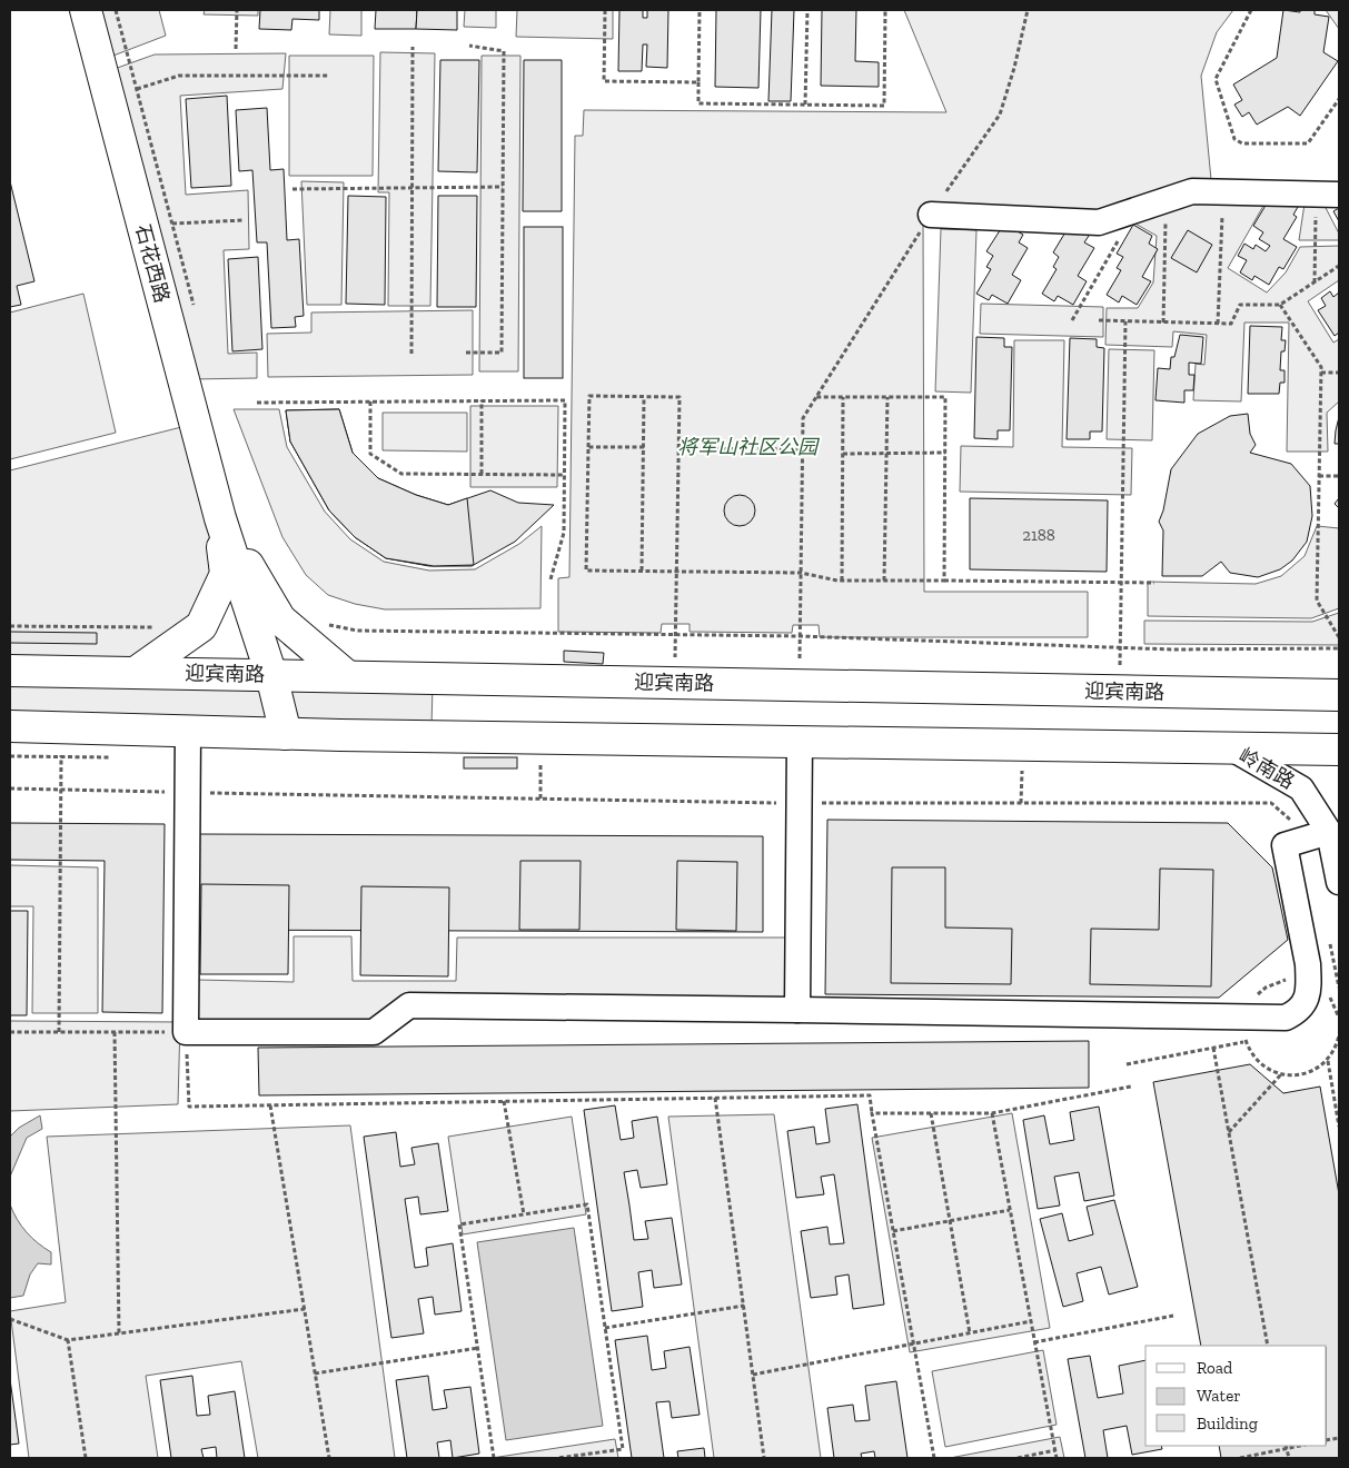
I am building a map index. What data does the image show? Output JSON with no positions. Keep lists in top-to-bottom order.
{
  "streets": {
    "main road": ["石花西路", "迎宾南路"],
    "street": ["岭南路"]
  },
  "parks": ["将军山社区公园"],
  "house_numbers": ["2188"],
  "legend": ["Road", "Water", "Building"]
}
